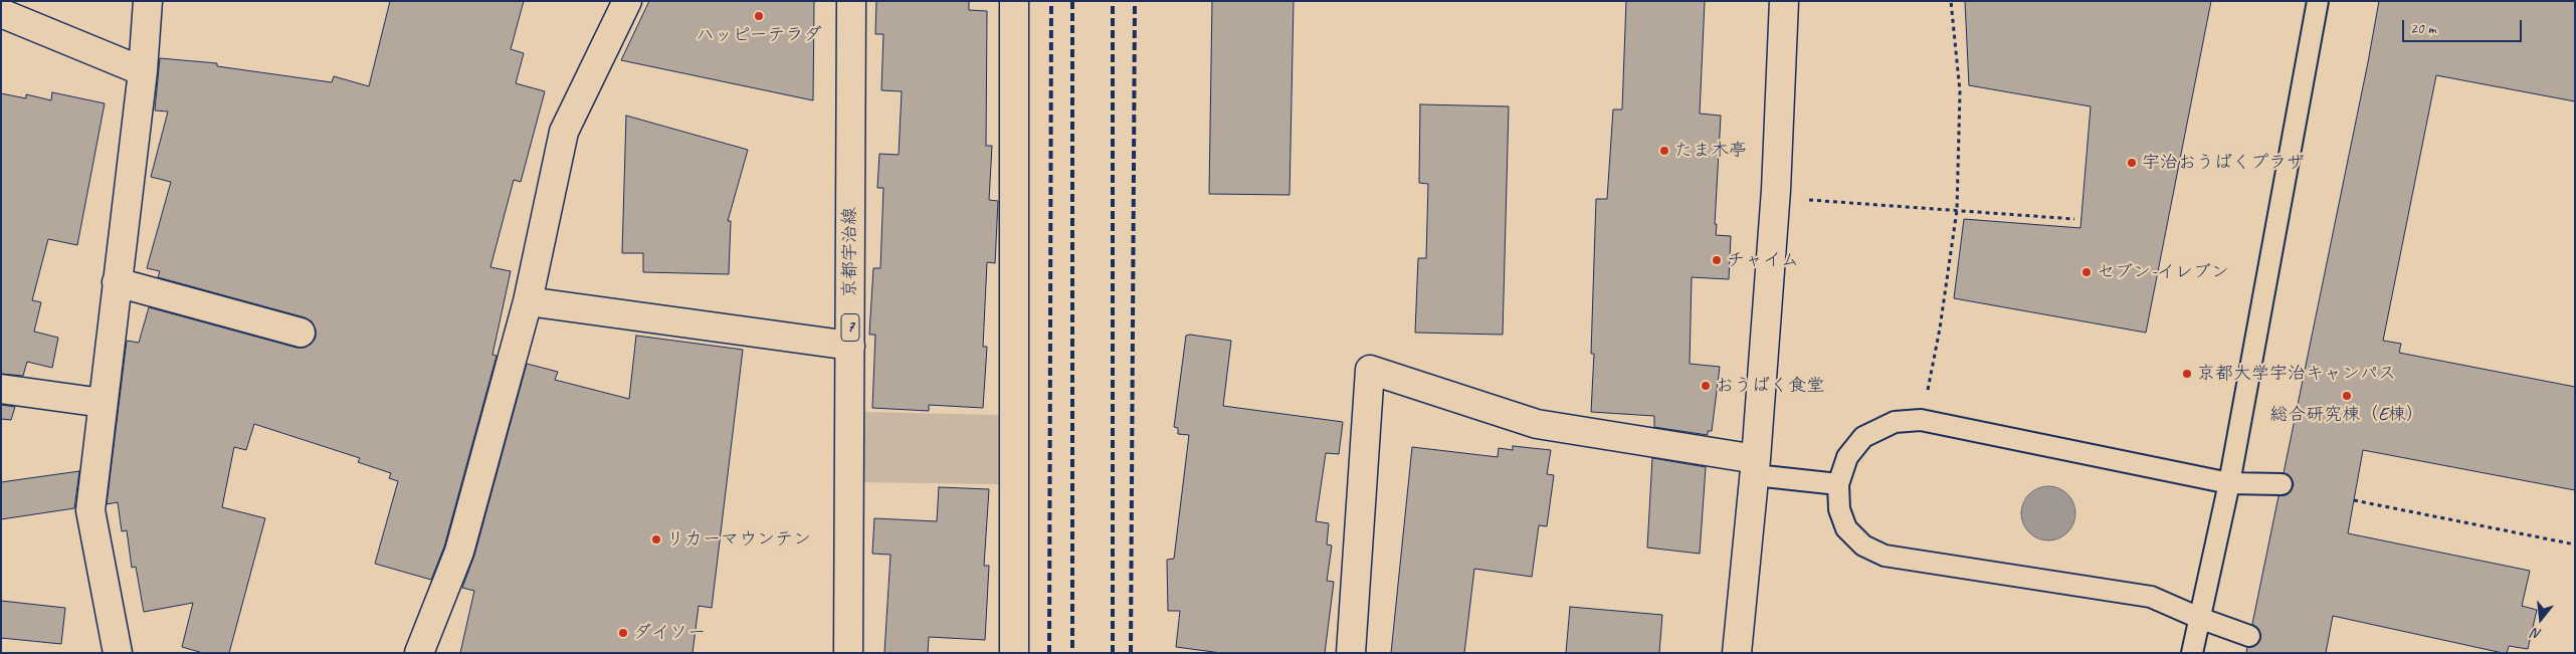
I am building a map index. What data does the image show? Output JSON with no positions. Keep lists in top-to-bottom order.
{
  "streets": {
    "street": ["京都宇治線", "7"]
  },
  "places": [
    "ハッピーテラダ",
    "たま木亭",
    "宇治おうばくプラザ",
    "チャイム",
    "セブン-イレブン",
    "京都大学宇治キャンパス",
    "おうばく食堂",
    "総合研究棟（E棟）",
    "リカーマウンテン",
    "ダイソー"
  ],
  "scale_bar": "20 m",
  "north": "bottom"
}
